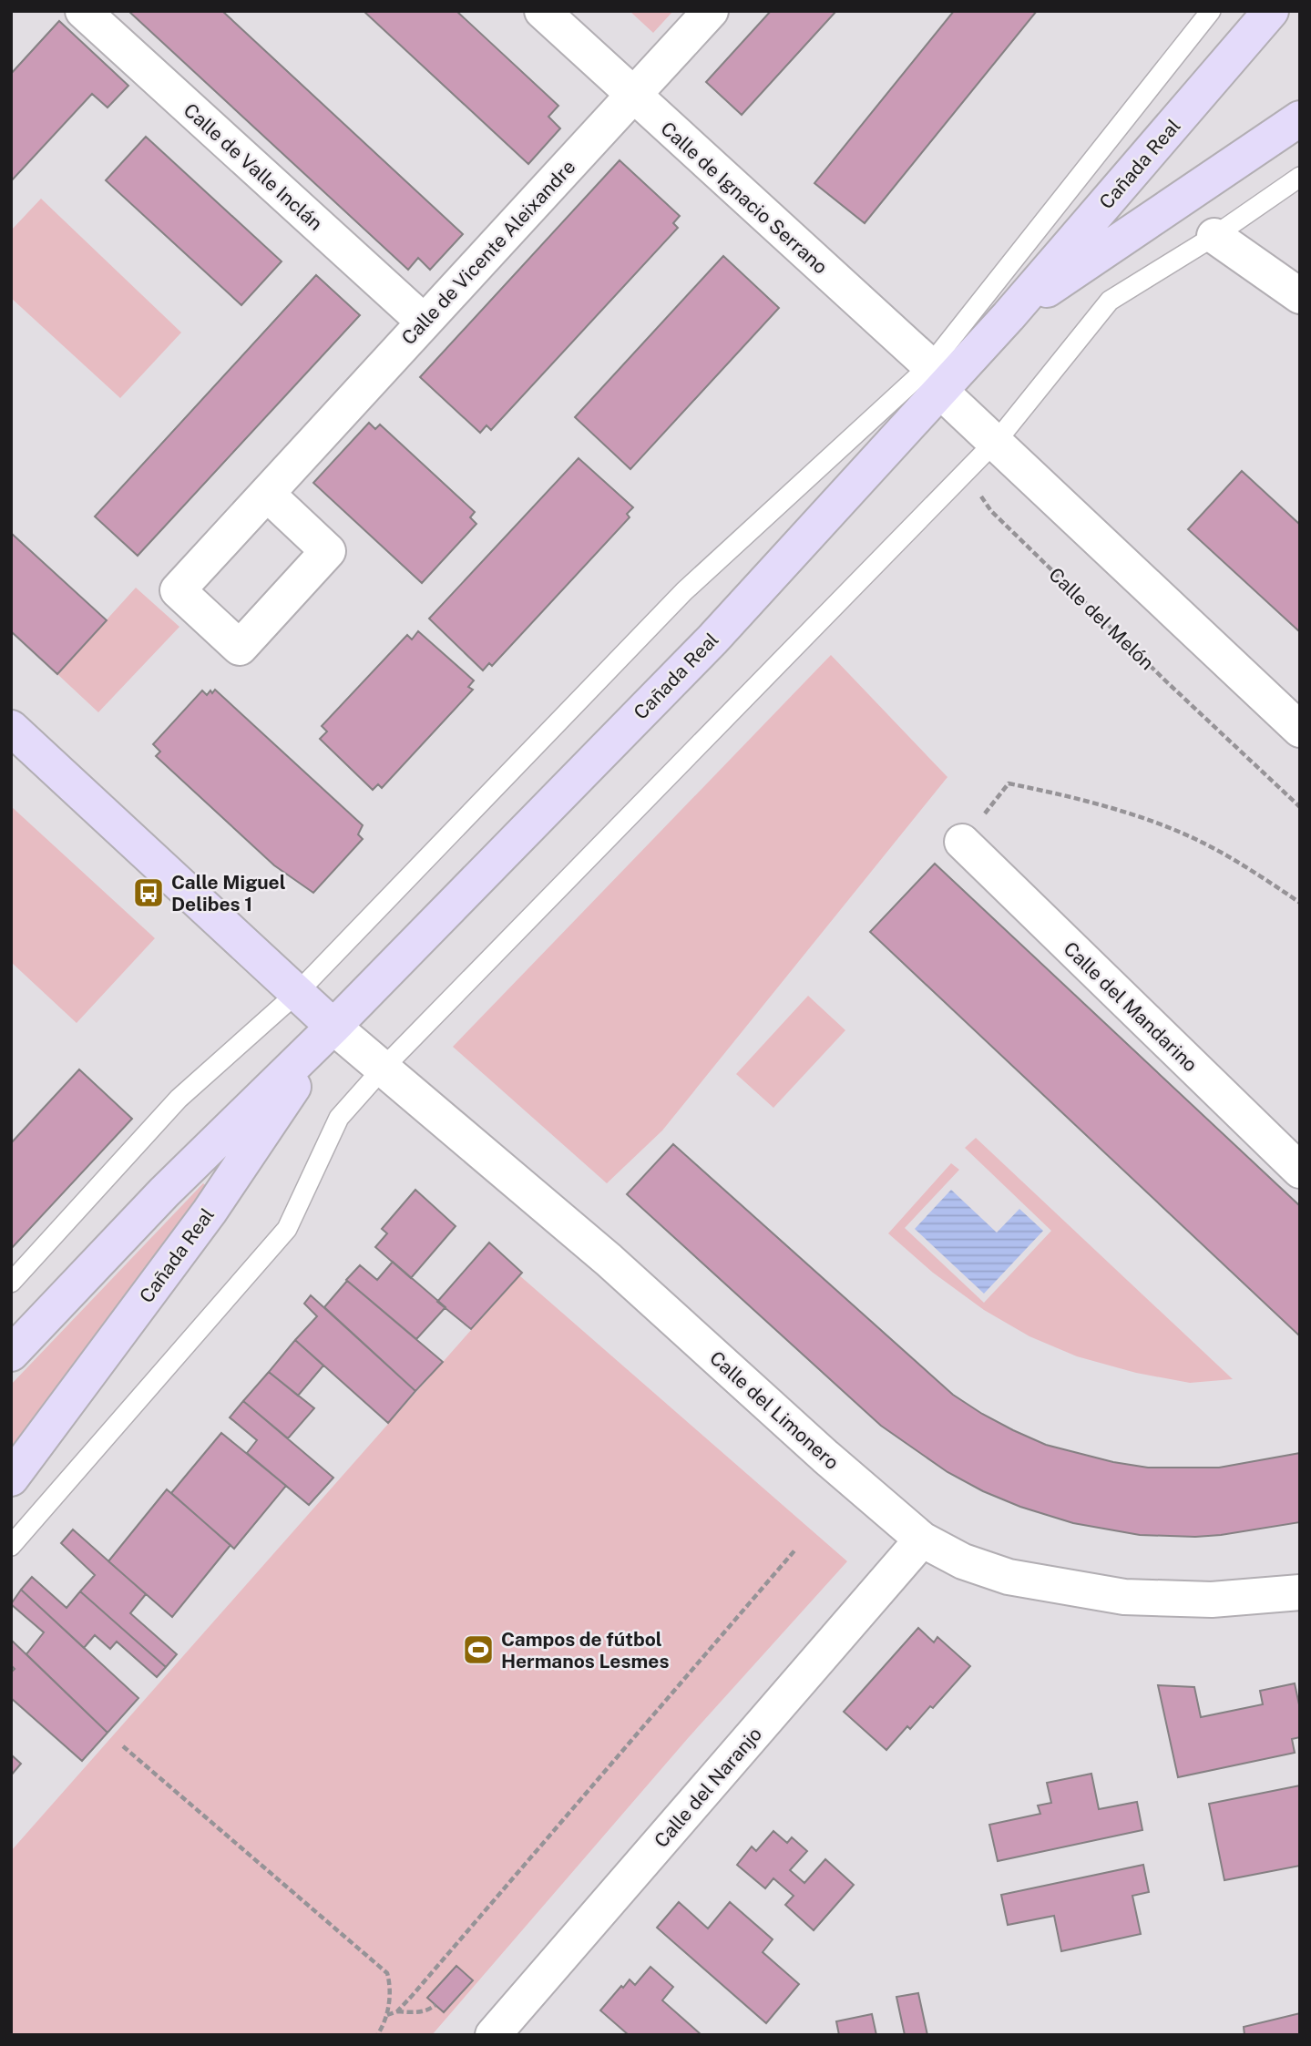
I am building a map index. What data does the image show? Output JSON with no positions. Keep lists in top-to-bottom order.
{
  "streets": {
    "street": [
      "Cañada Real",
      "Calle de Valle Inclán",
      "Calle de Ignacio Serrano",
      "Calle de Vicente Aleixandre",
      "Calle del Mandarino",
      "Calle del Limonero",
      "Calle del Naranjo"
    ],
    "path": ["Calle del Melón"]
  },
  "crossings": [
    ["Cañada Real", "Calle de Ignacio Serrano"],
    ["Cañada Real", "Calle del Limonero"],
    ["Calle de Valle Inclán", "Calle de Vicente Aleixandre"],
    ["Calle de Ignacio Serrano", "Calle de Vicente Aleixandre"],
    ["Calle del Limonero", "Calle del Naranjo"]
  ],
  "places": {
    "bus stop": ["Calle Miguel Delibes 1"],
    "sports": ["Campos de fútbol Hermanos Lesmes"]
  }
}
